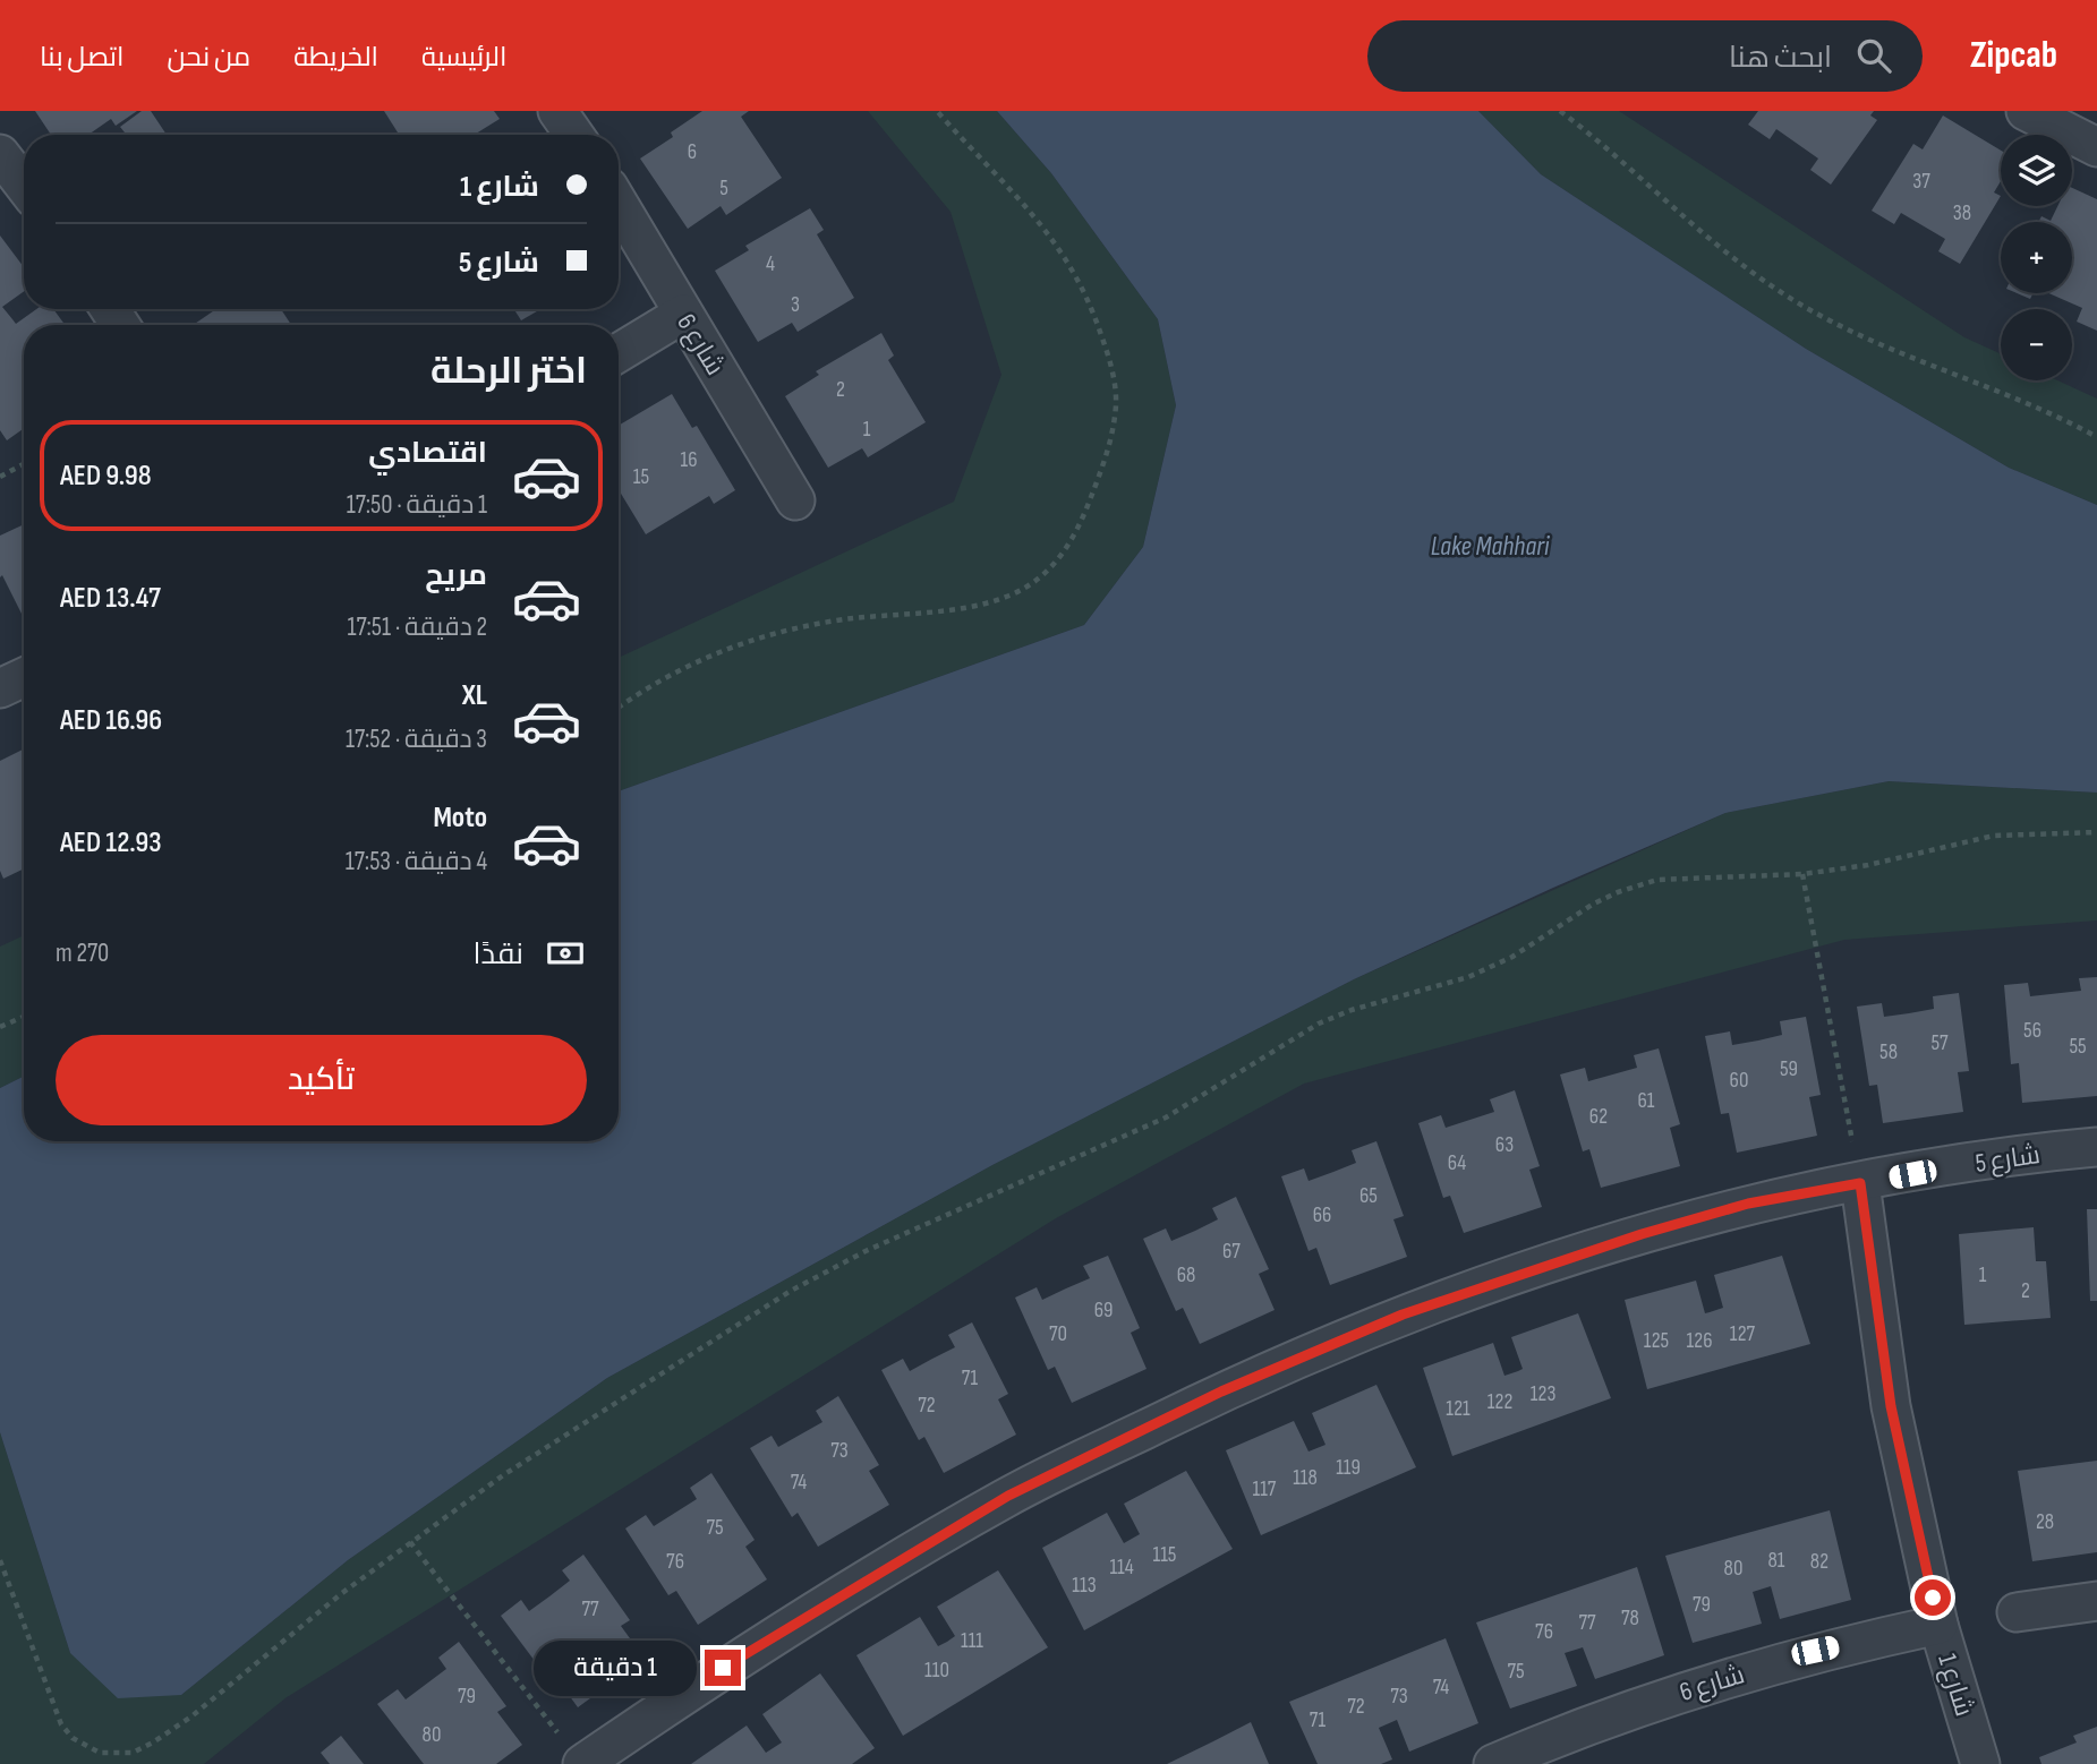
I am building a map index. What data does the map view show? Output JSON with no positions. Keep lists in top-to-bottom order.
{
  "streets": {
    "street": ["شارع 6", "شارع 5", "شارع 1"]
  },
  "crossings": [
    ["شارع 6", "شارع 1"],
    ["شارع 5", "شارع 1"]
  ],
  "water": ["Lake Mahhari"],
  "house_numbers": [
    "6",
    "37",
    "5",
    "38",
    "4",
    "3",
    "2",
    "1",
    "16",
    "15",
    "56",
    "57",
    "55",
    "58",
    "59",
    "60",
    "61",
    "62",
    "63",
    "64",
    "65",
    "66",
    "67",
    "68",
    "1",
    "2",
    "69",
    "70",
    "127",
    "125",
    "126",
    "71",
    "123",
    "122",
    "72",
    "121",
    "73",
    "119",
    "118",
    "74",
    "117",
    "28",
    "75",
    "115",
    "81",
    "76",
    "82",
    "114",
    "80",
    "113",
    "79",
    "77",
    "78",
    "77",
    "76",
    "111",
    "110",
    "75",
    "74",
    "79",
    "73",
    "72",
    "71",
    "80"
  ],
  "page": {
    "header": "Zipcab",
    "search": "ابحث هنا",
    "nav": [
      "الرئيسية",
      "الخريطة",
      "من نحن",
      "اتصل بنا"
    ],
    "map_buttons": ["+", "−"],
    "banner": ["شارع 1", "شارع 5"],
    "heading": "اختر الرحلة",
    "list": [
      {
        "name": "اقتصادي",
        "note": "1 دقيقة · 17:50",
        "value": "AED 9.98"
      },
      {
        "name": "مريح",
        "note": "2 دقيقة · 17:51",
        "value": "AED 13.47"
      },
      {
        "name": "XL",
        "note": "3 دقيقة · 17:52",
        "value": "AED 16.96"
      },
      {
        "name": "Moto",
        "note": "4 دقيقة · 17:53",
        "value": "AED 12.93"
      }
    ],
    "pay": ["نقدًا", "270 m"],
    "buttons": "تأكيد",
    "bubble": "1 دقيقة"
  }
}
